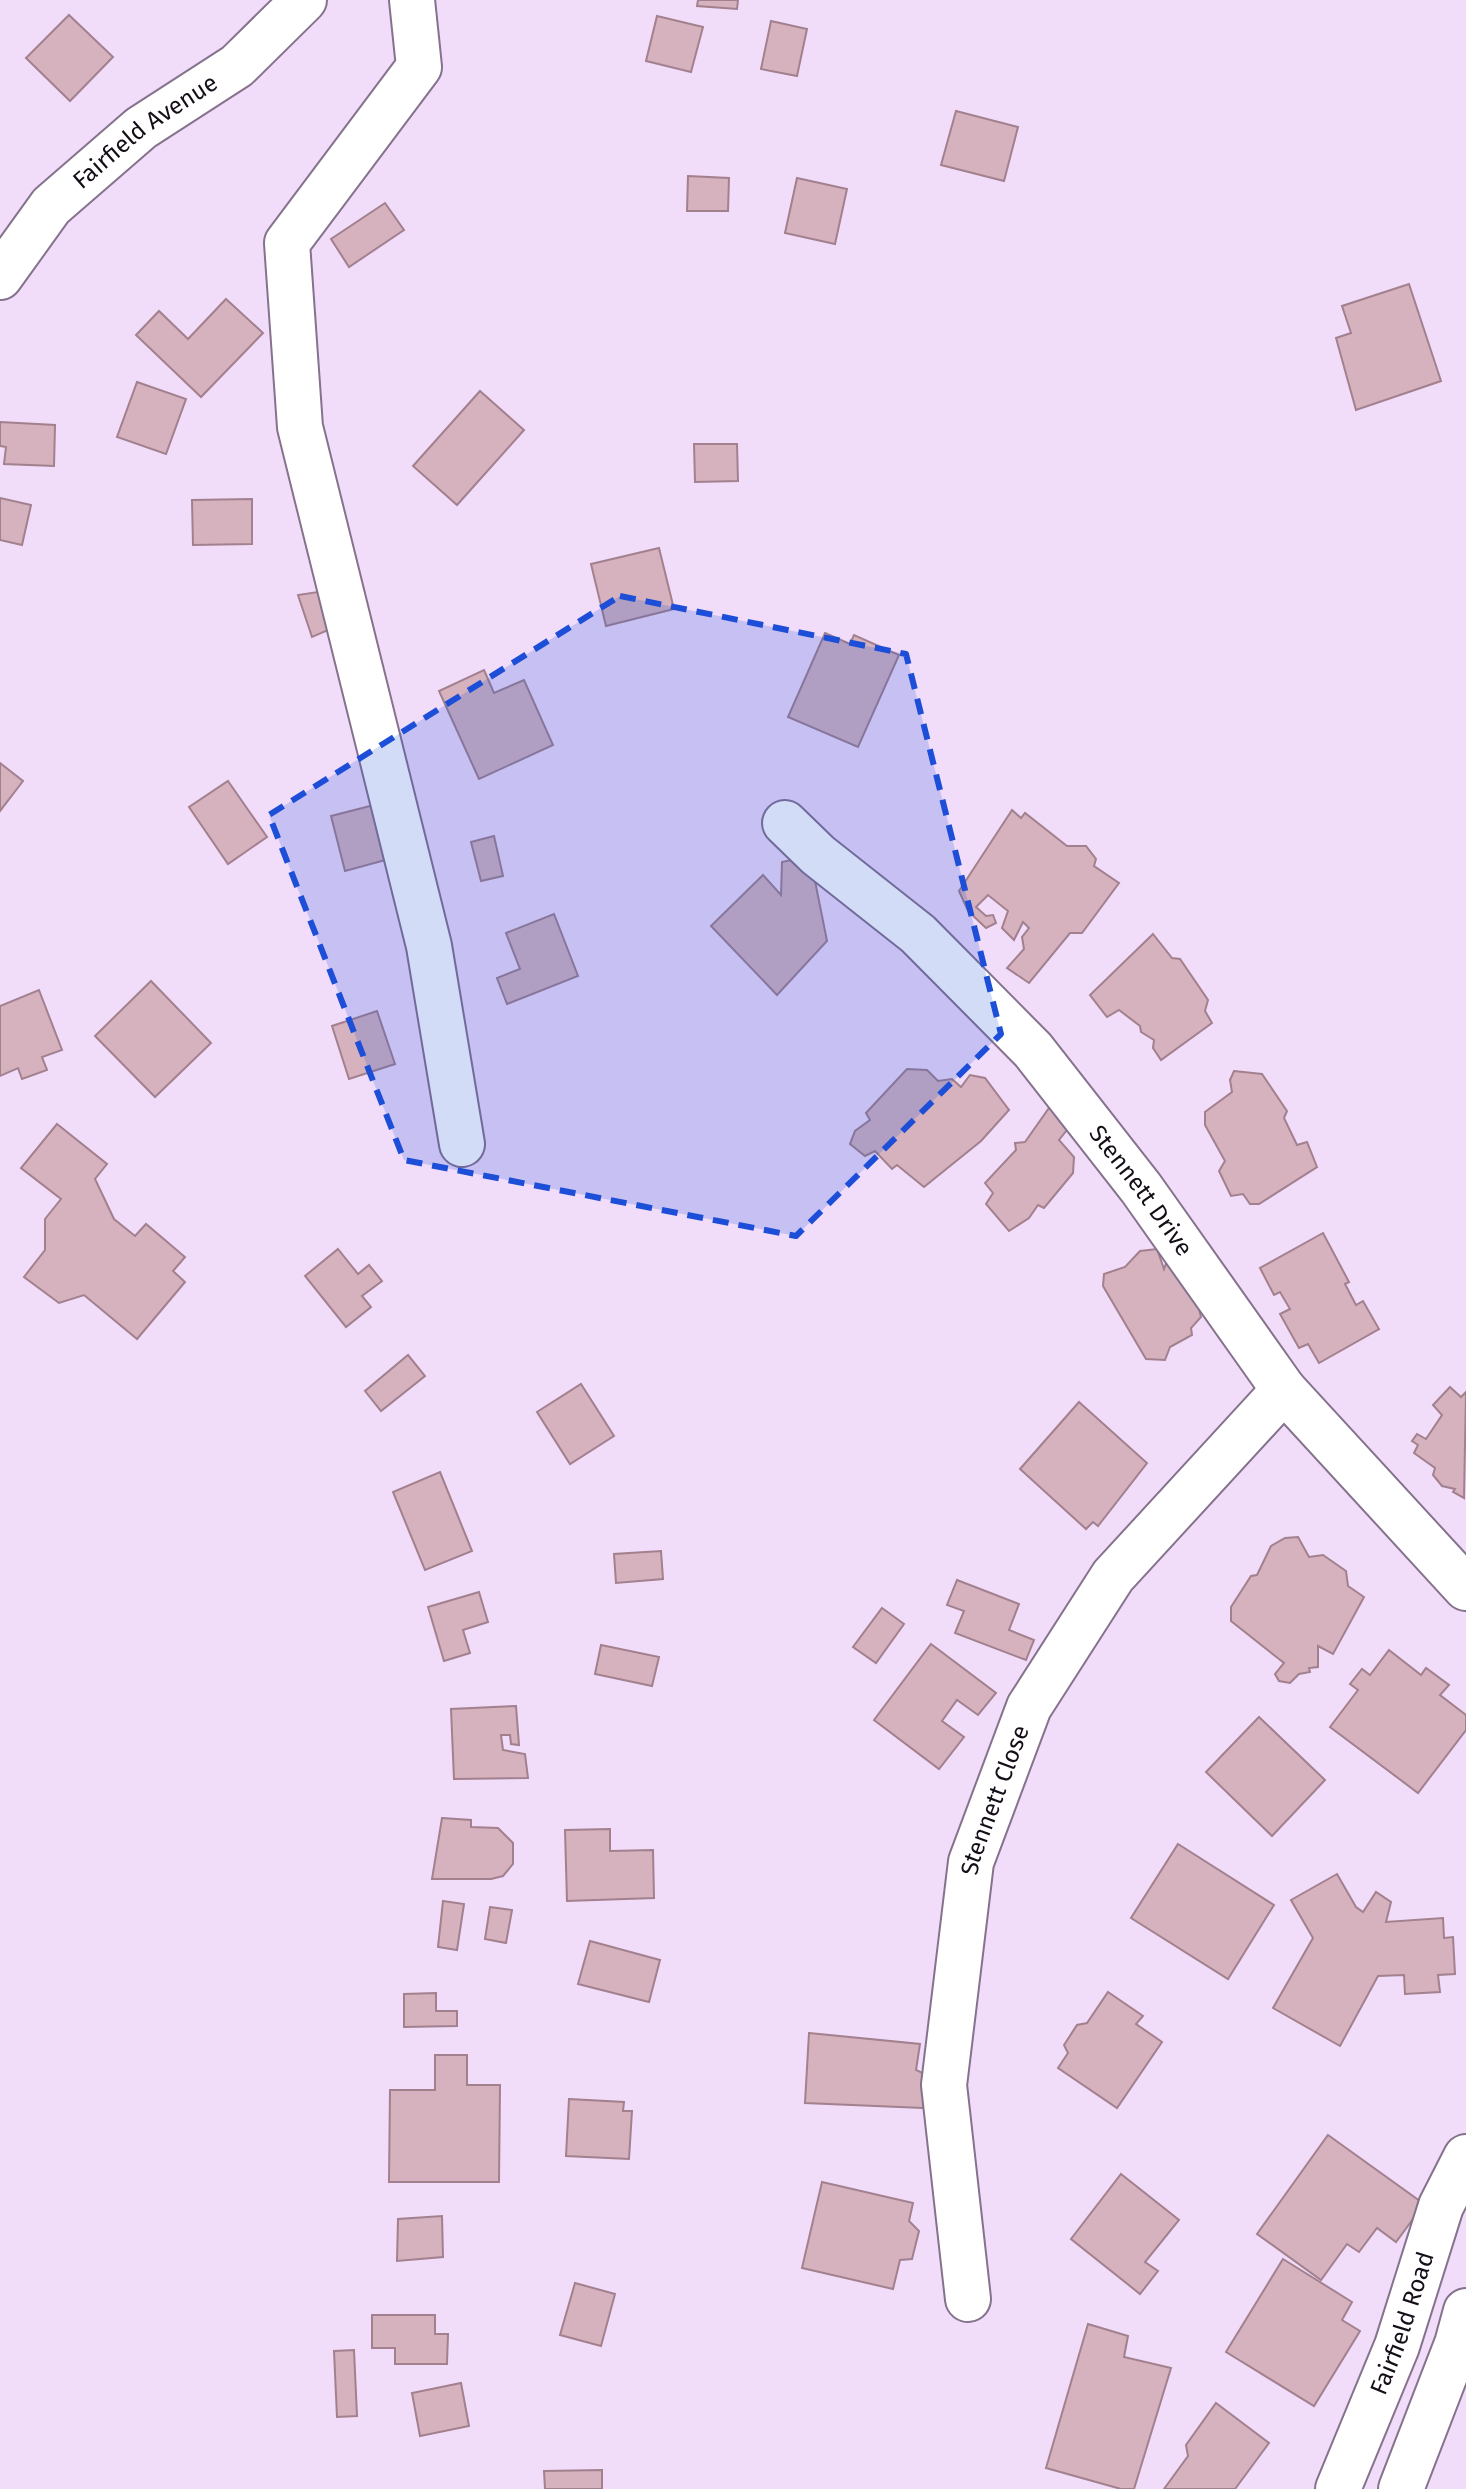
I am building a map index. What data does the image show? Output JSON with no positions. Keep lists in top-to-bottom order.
{
  "streets": {
    "street": [
      "Fairfield Avenue",
      "Stennett Drive",
      "Stennett Close",
      "Fairfield Road"
    ]
  },
  "crossings": [
    ["Stennett Drive", "Stennett Close"]
  ]
}
